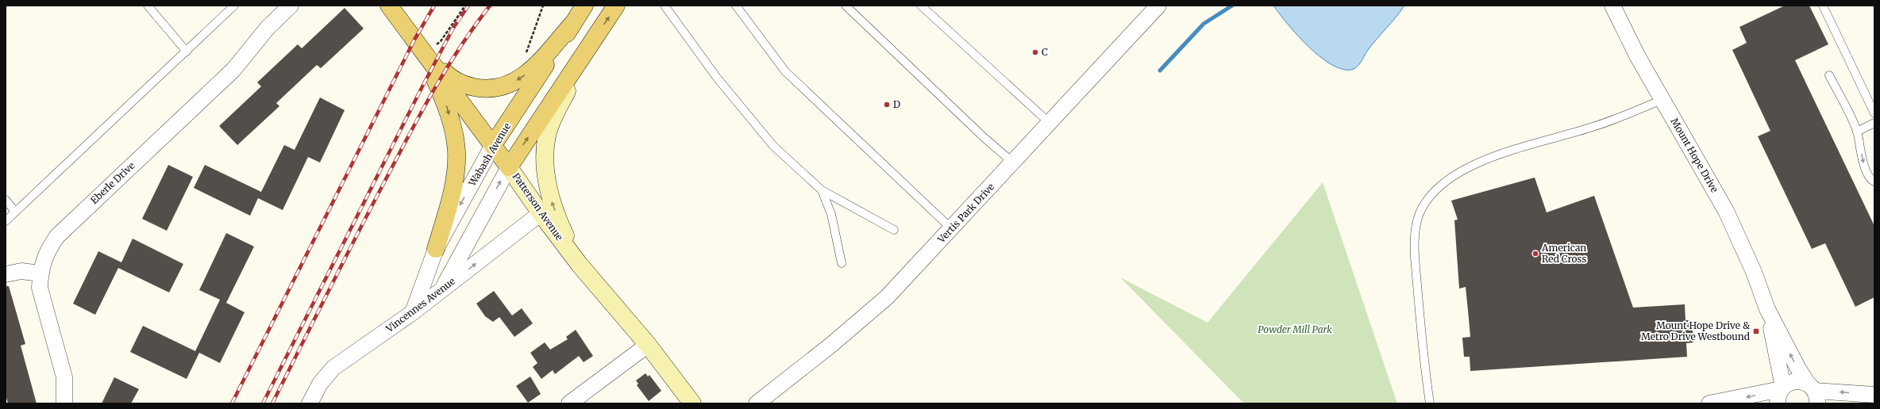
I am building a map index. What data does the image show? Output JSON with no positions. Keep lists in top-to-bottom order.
{
  "streets": {
    "main road": ["Wabash Avenue", "Patterson Avenue"],
    "street": [
      "Mount Hope Drive",
      "Eberle Drive",
      "Vertis Park Drive",
      "Vincennes Avenue"
    ]
  },
  "crossings": [
    ["Wabash Avenue", "Patterson Avenue"],
    ["Wabash Avenue", "Vincennes Avenue"],
    ["Patterson Avenue", "Vincennes Avenue"]
  ],
  "parks": ["Powder Mill Park"],
  "places": {
    "other": ["C", "D", "American Red Cross"],
    "transit": ["Mount Hope Drive & Metro Drive Westbound"]
  }
}
